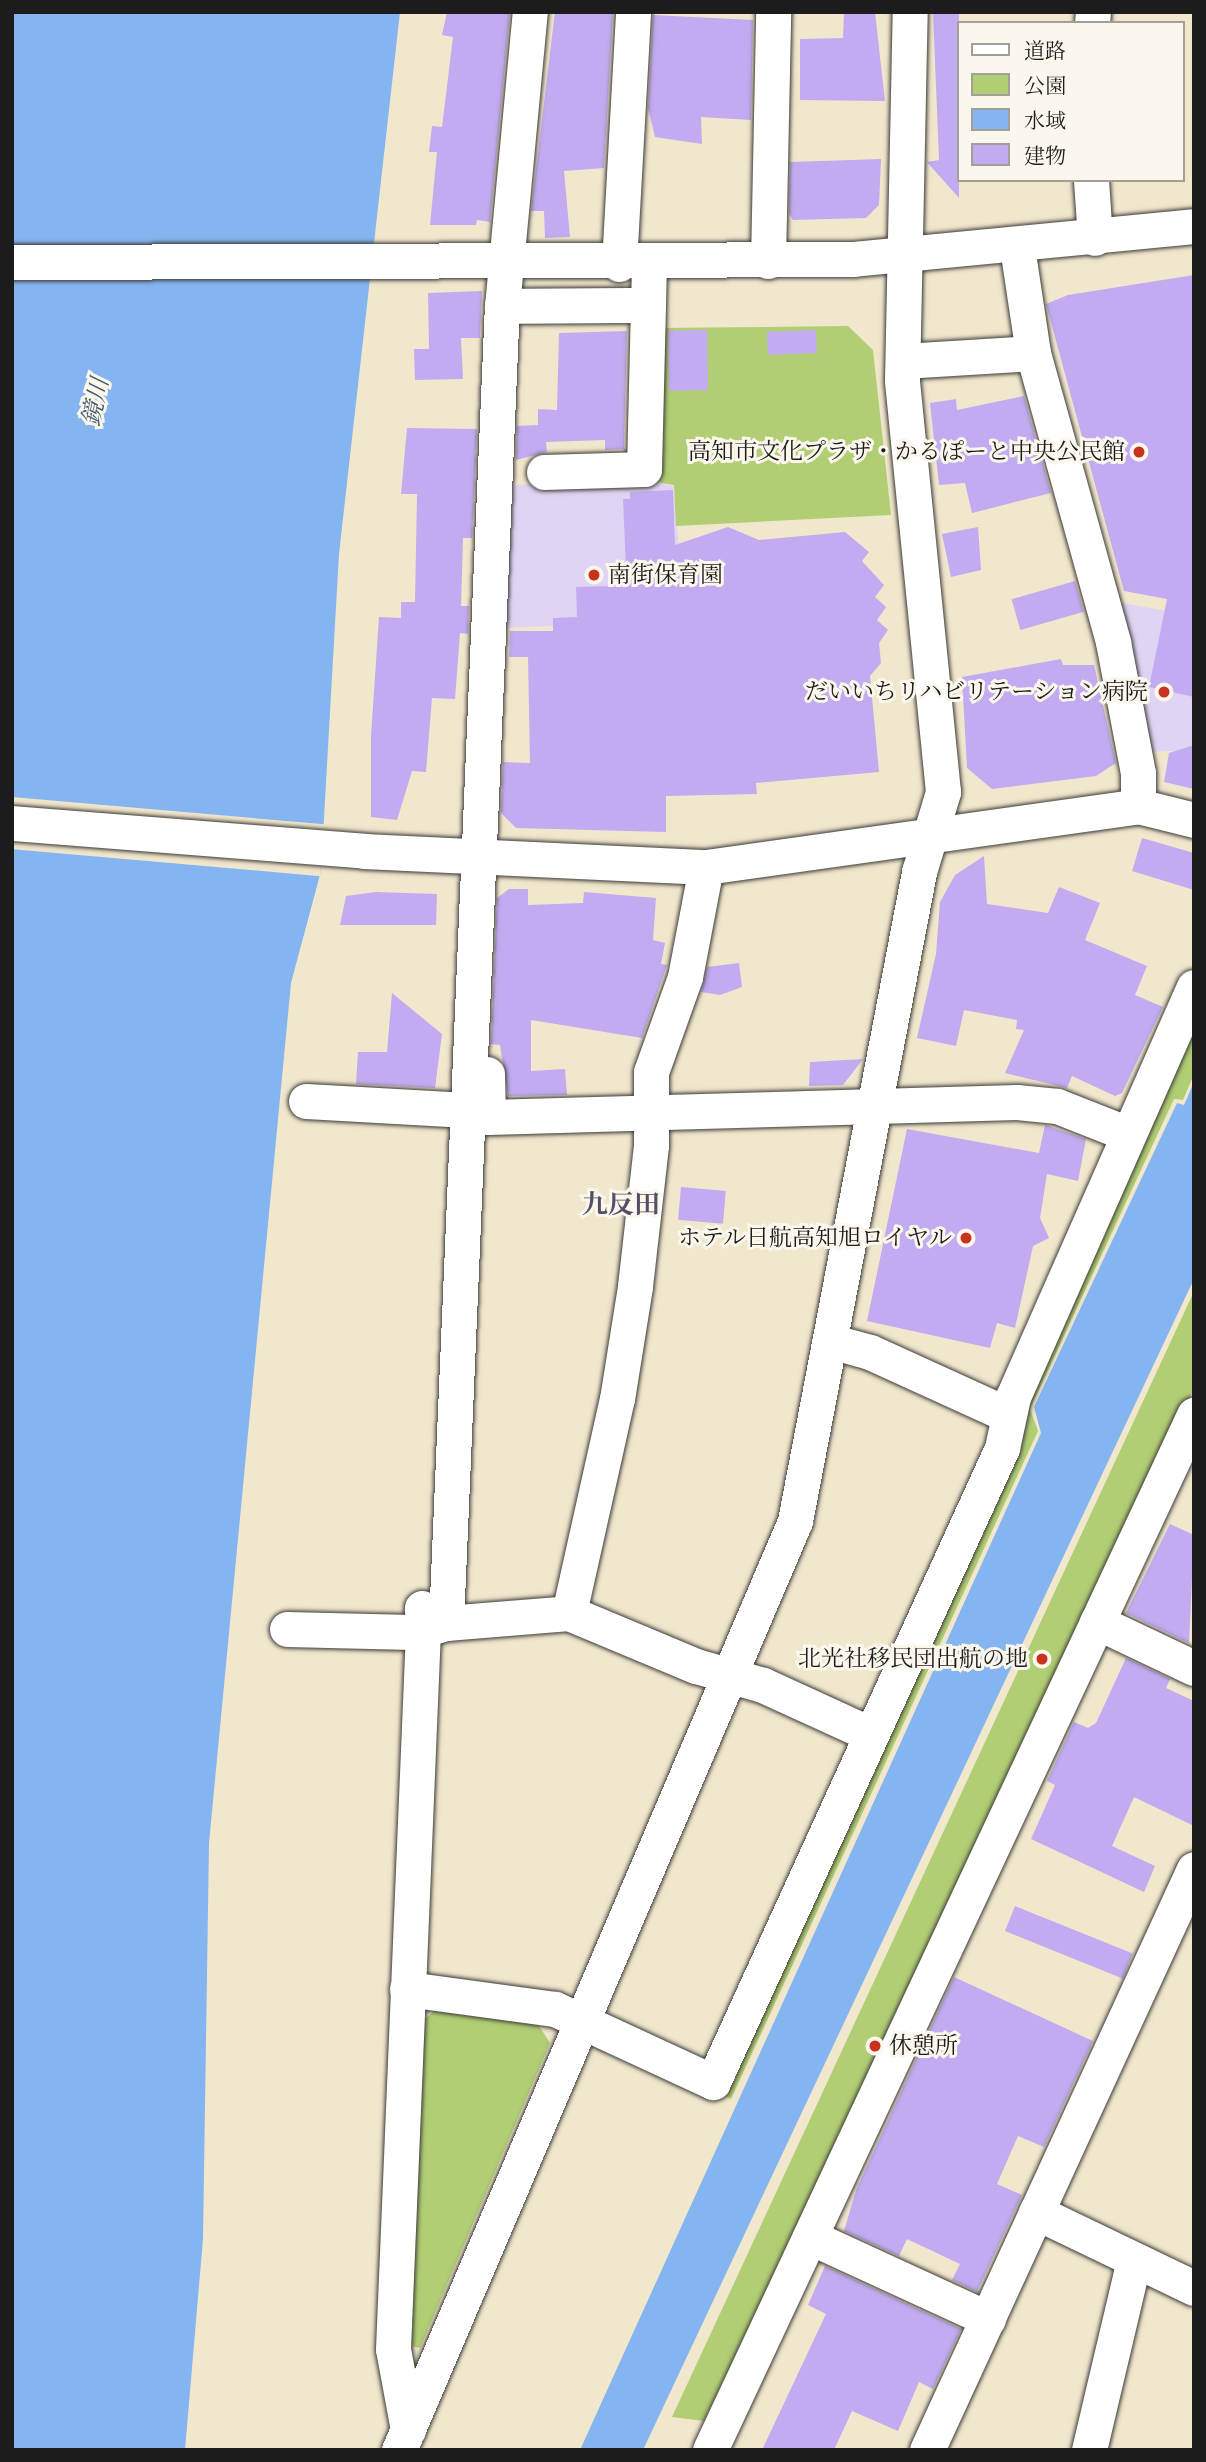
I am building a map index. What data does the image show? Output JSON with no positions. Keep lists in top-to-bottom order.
{
  "districts": ["九反田"],
  "water": ["鏡川"],
  "places": [
    "高知市文化プラザ・かるぽーと中央公民館",
    "南街保育園",
    "だいいちリハビリテーション病院",
    "ホテル日航高知旭ロイヤル",
    "北光社移民団出航の地",
    "休憩所"
  ],
  "legend": [
    "道路",
    "公園",
    "水域",
    "建物"
  ]
}
